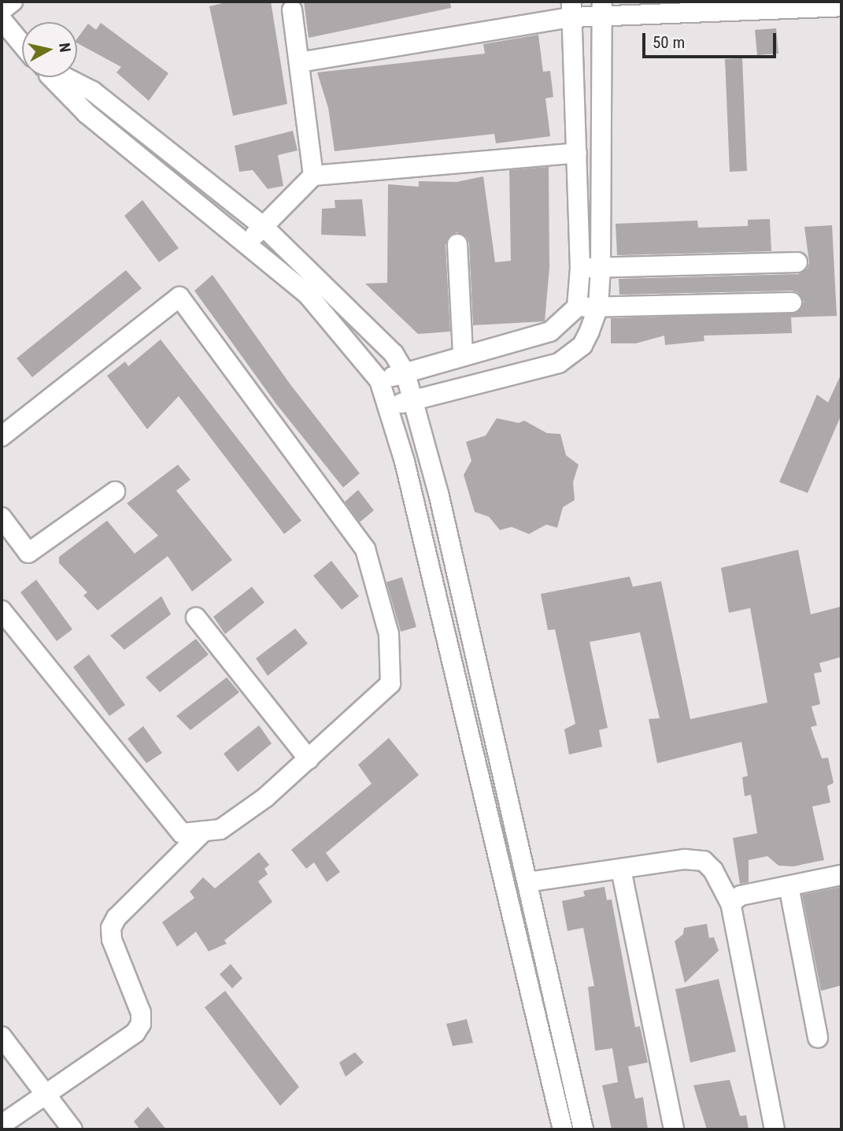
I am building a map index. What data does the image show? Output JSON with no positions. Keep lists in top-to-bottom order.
{
  "scale_bar": "50 m",
  "north": "right"
}
